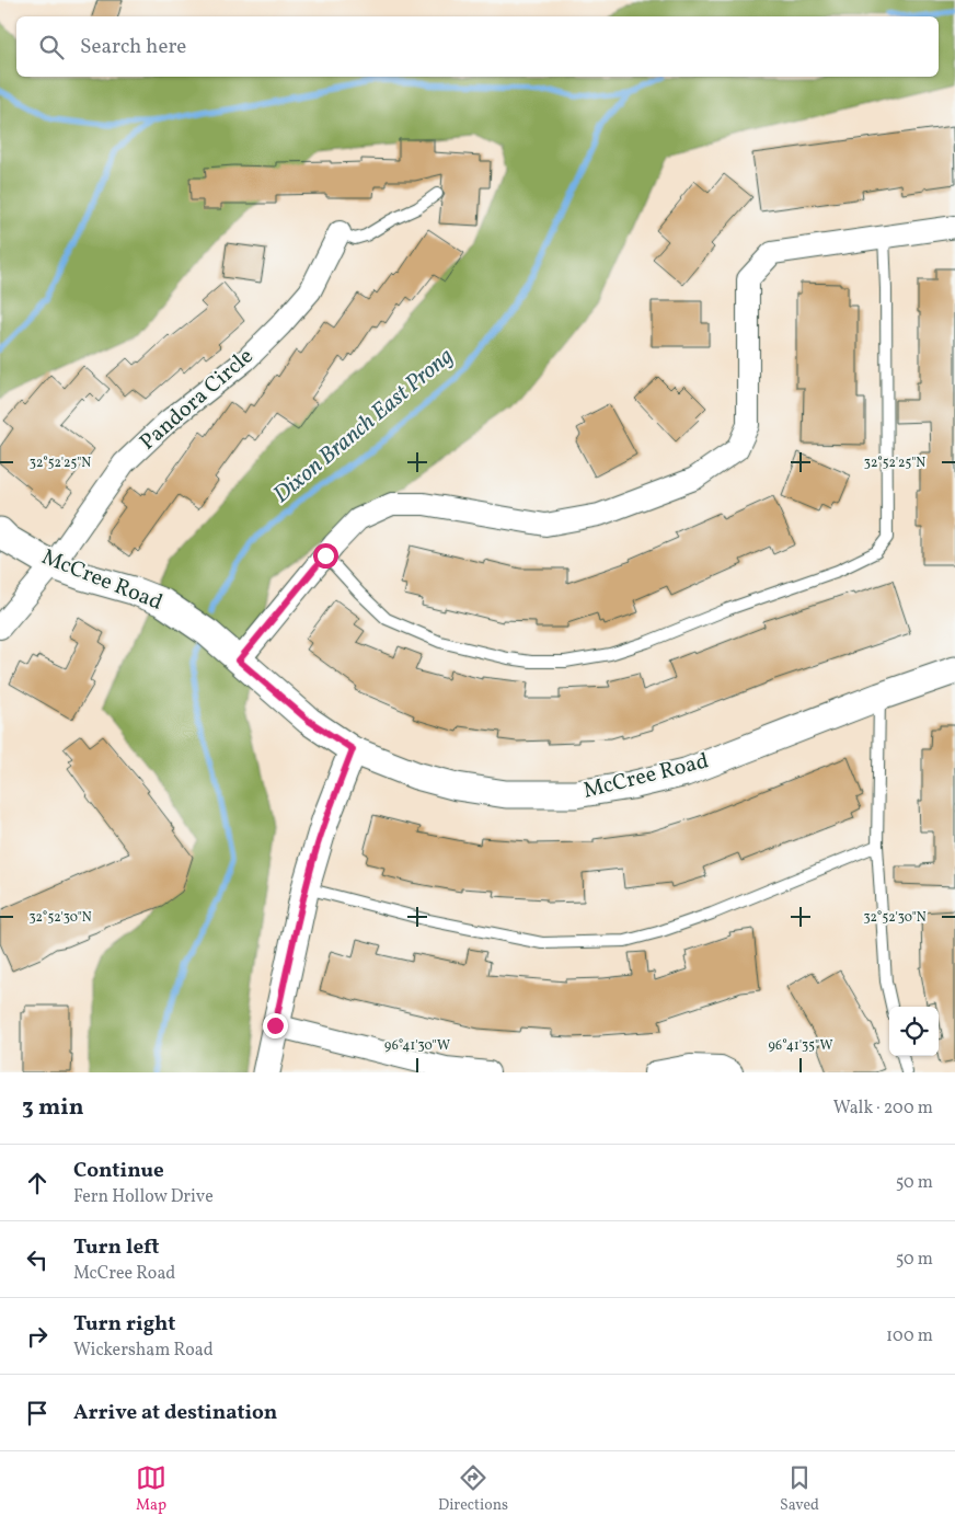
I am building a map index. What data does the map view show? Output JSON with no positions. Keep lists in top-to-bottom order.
{
  "streets": {
    "street": ["Pandora Circle", "McCree Road"]
  },
  "crossings": [
    ["Pandora Circle", "McCree Road"]
  ],
  "water": ["Dixon Branch East Prong"],
  "page": {
    "search": "Search here",
    "heading": ["3 min", "Walk · 200 m"],
    "list": [
      ["Continue", "Fern Hollow Drive", "50 m"],
      ["Turn left", "McCree Road", "50 m"],
      ["Turn right", "Wickersham Road", "100 m"],
      "Arrive at destination"
    ],
    "nav": ["Map", "Directions", "Saved"]
  },
  "coordinates": [
    "32°52'25\"N",
    "32°52'30\"N",
    "96°41'30\"W",
    "96°41'35\"W"
  ]
}
